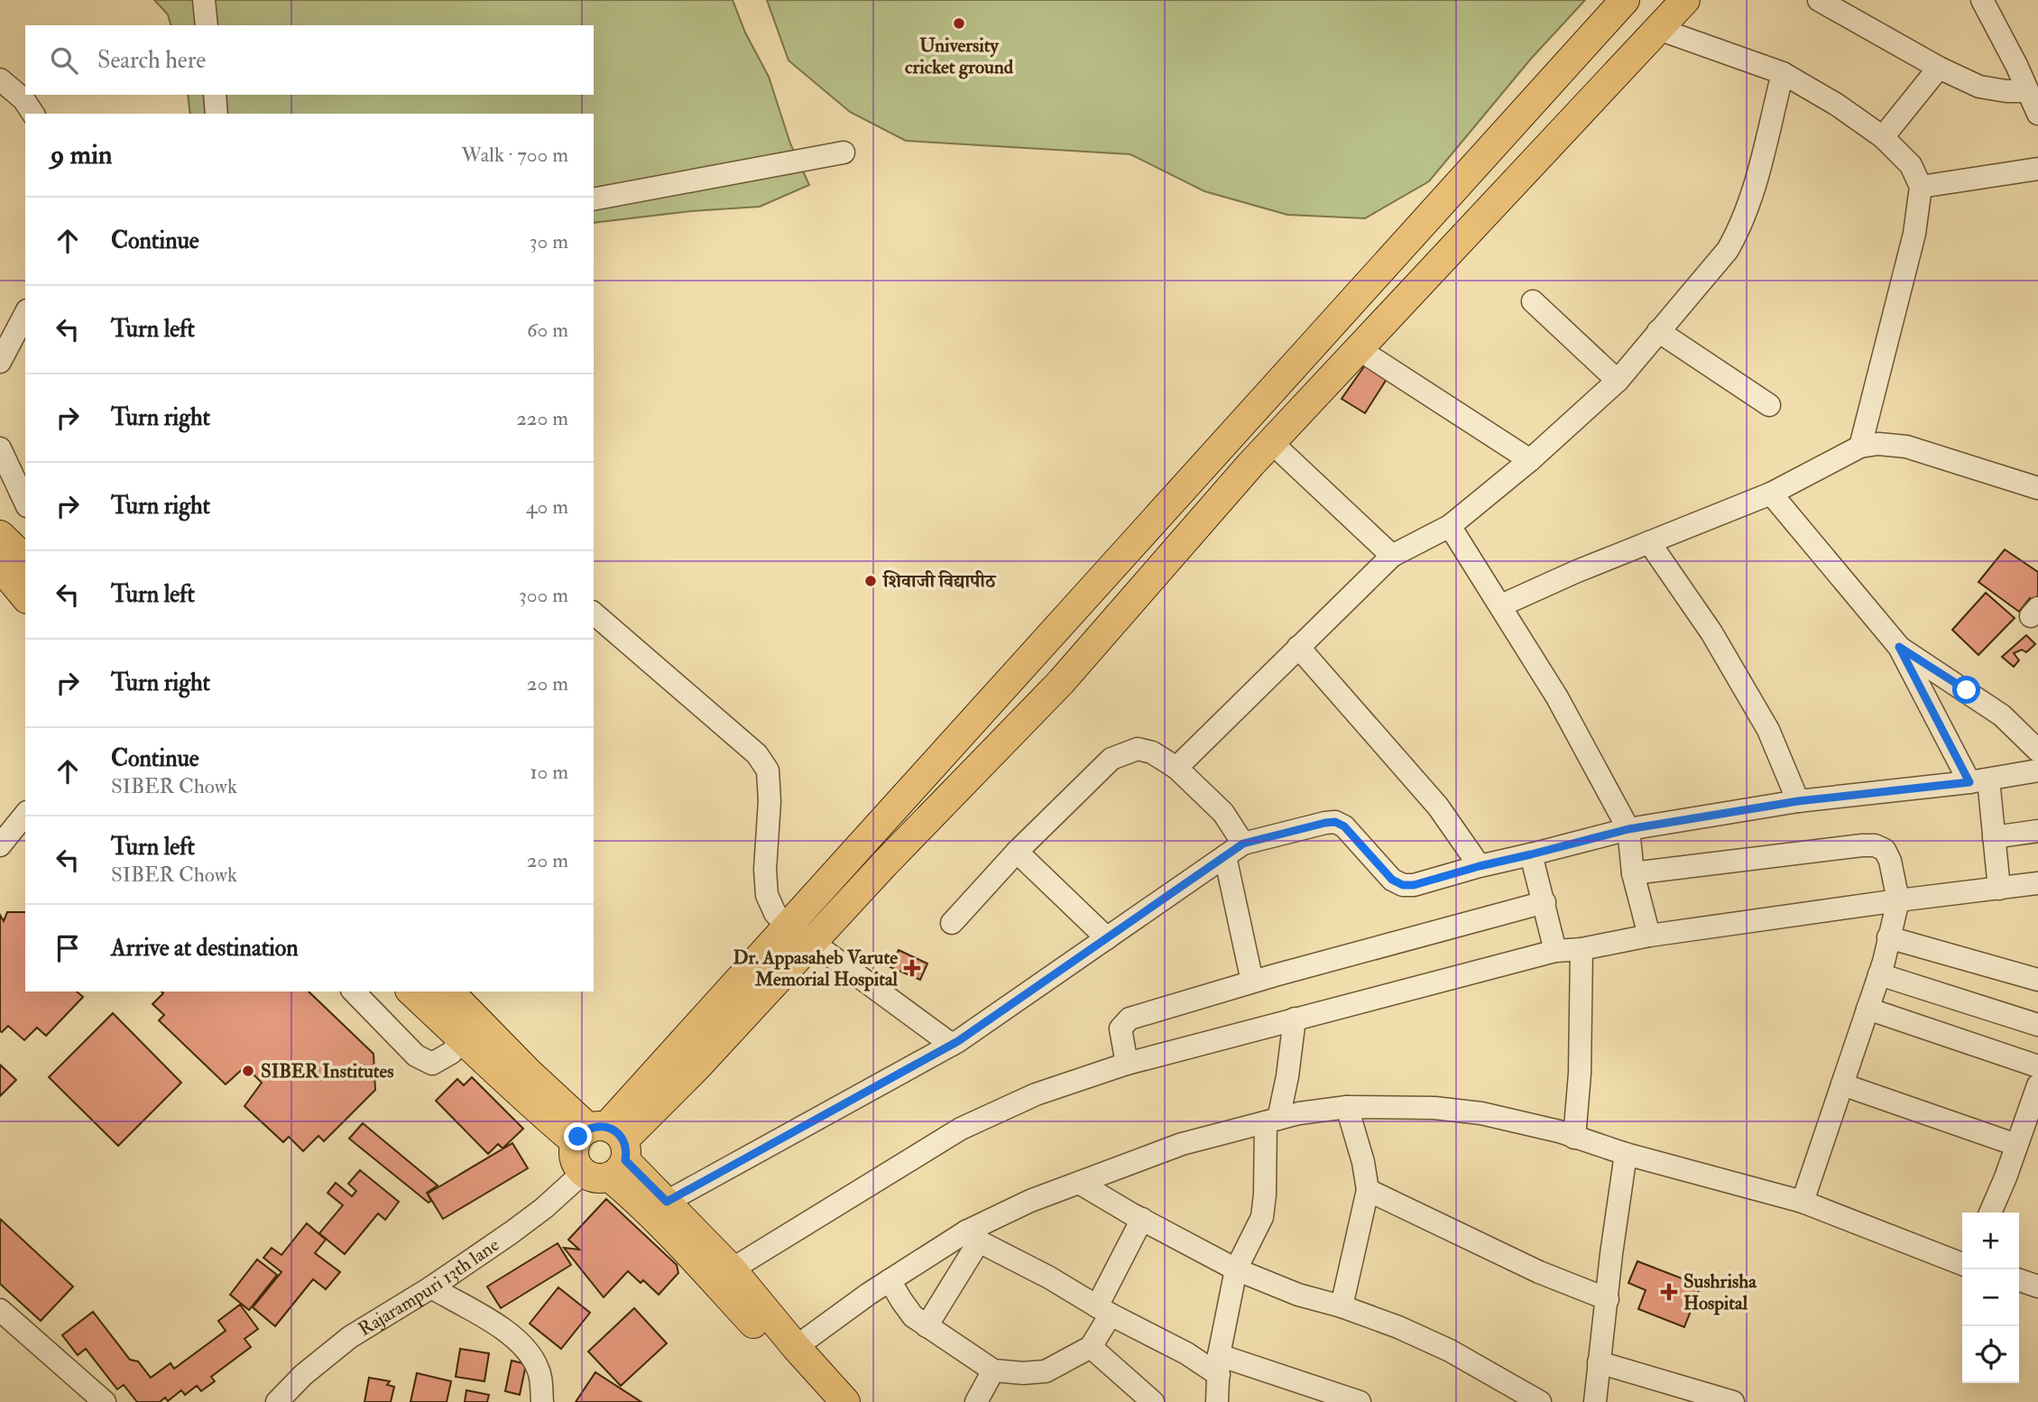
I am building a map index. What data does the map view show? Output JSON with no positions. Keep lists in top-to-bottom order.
{
  "streets": {
    "street": ["Rajarampuri 13th lane"]
  },
  "places": {
    "other": ["University cricket ground", "शिवाजी विद्यापीठ", "SIBER Institutes"],
    "health": ["Dr. Appasaheb Varute Memorial Hospital", "Sushrisha Hospital"]
  },
  "page": {
    "search": "Search here",
    "heading": ["9 min", "Walk · 700 m"],
    "list": [
      ["Continue", "30 m"],
      ["Turn left", "60 m"],
      ["Turn right", "220 m"],
      ["Turn right", "40 m"],
      ["Turn left", "300 m"],
      ["Turn right", "20 m"],
      ["Continue", "SIBER Chowk", "10 m"],
      ["Turn left", "SIBER Chowk", "20 m"],
      "Arrive at destination"
    ],
    "map_buttons": ["+", "−"]
  }
}
